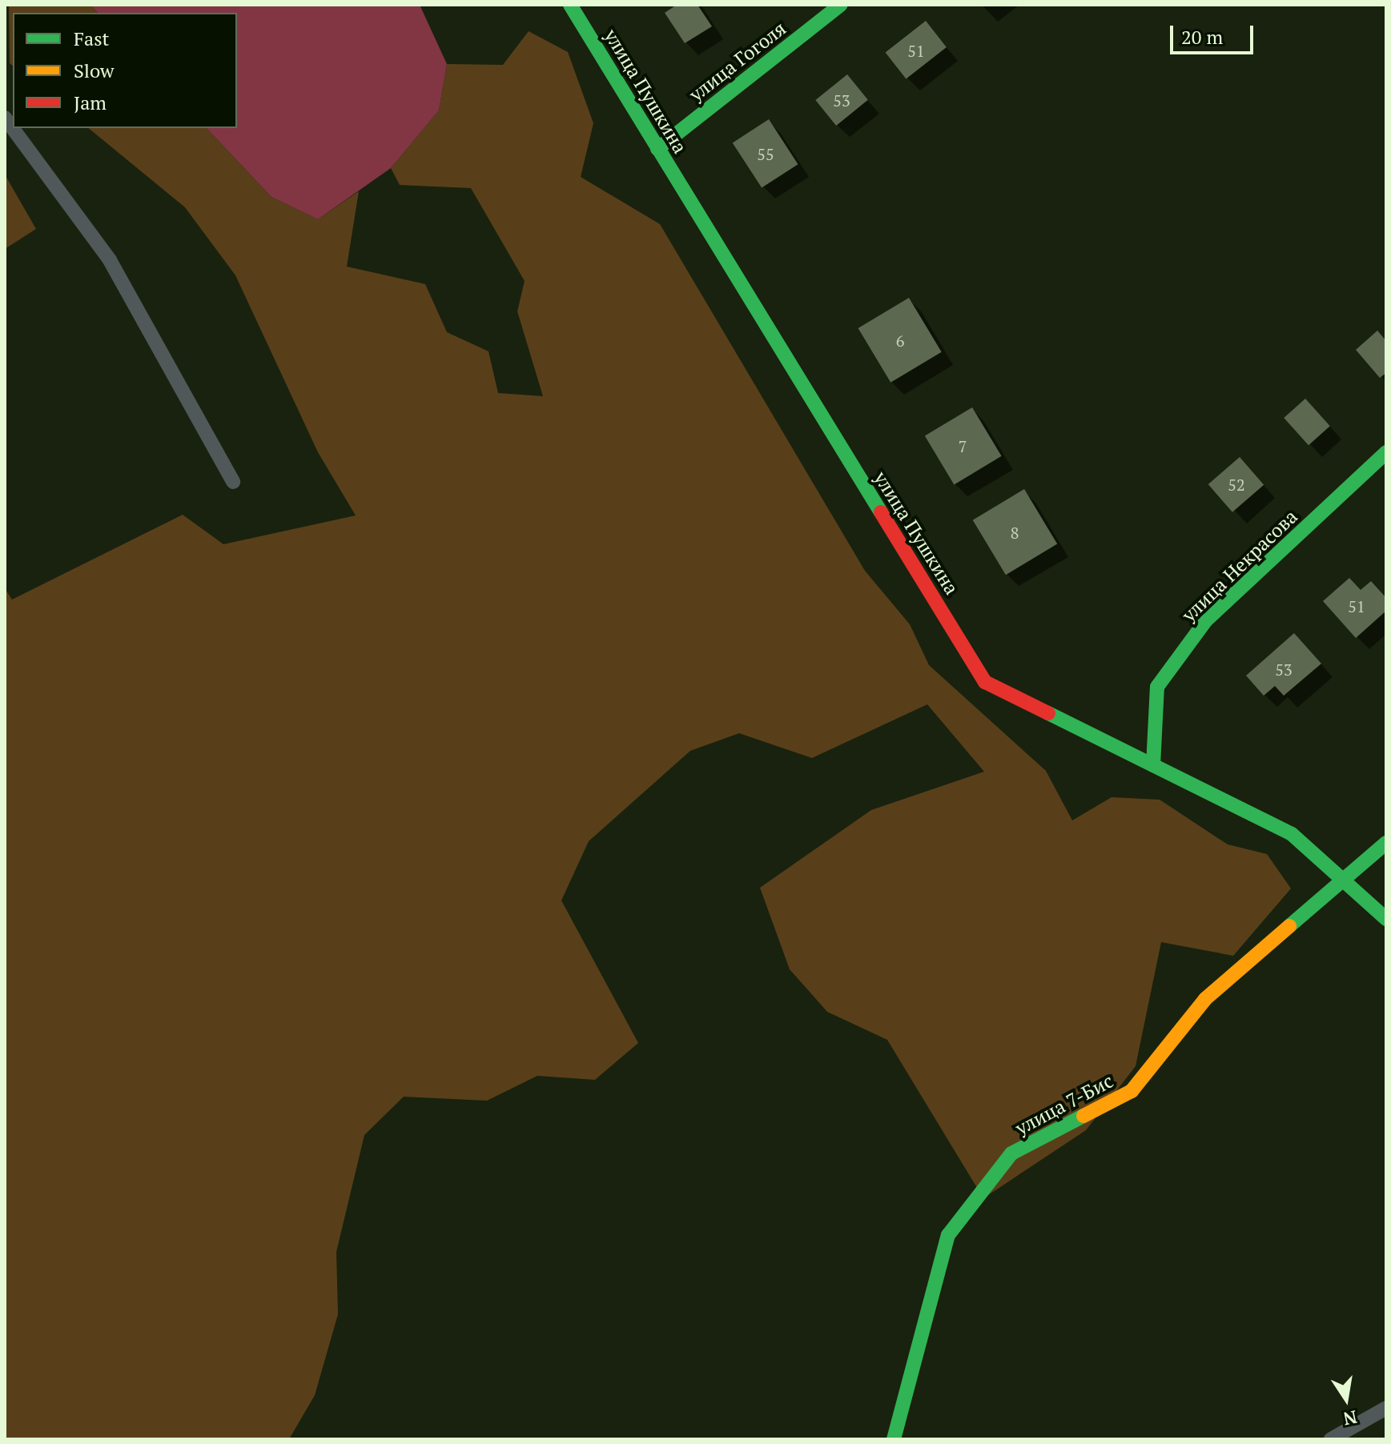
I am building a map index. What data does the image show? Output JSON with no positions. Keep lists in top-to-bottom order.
{
  "streets": {
    "street": [
      "улица Гоголя",
      "улица Пушкина",
      "улица Некрасова",
      "улица 7-Бис"
    ]
  },
  "crossings": [
    ["улица Гоголя", "улица Пушкина"],
    ["улица Пушкина", "улица Некрасова"],
    ["улица Пушкина", "улица 7-Бис"]
  ],
  "house_numbers": [
    "51",
    "53",
    "55",
    "6",
    "7",
    "52",
    "8",
    "51",
    "53"
  ],
  "legend": ["Fast", "Slow", "Jam"],
  "scale_bar": "20 m",
  "north": "bottom"
}
